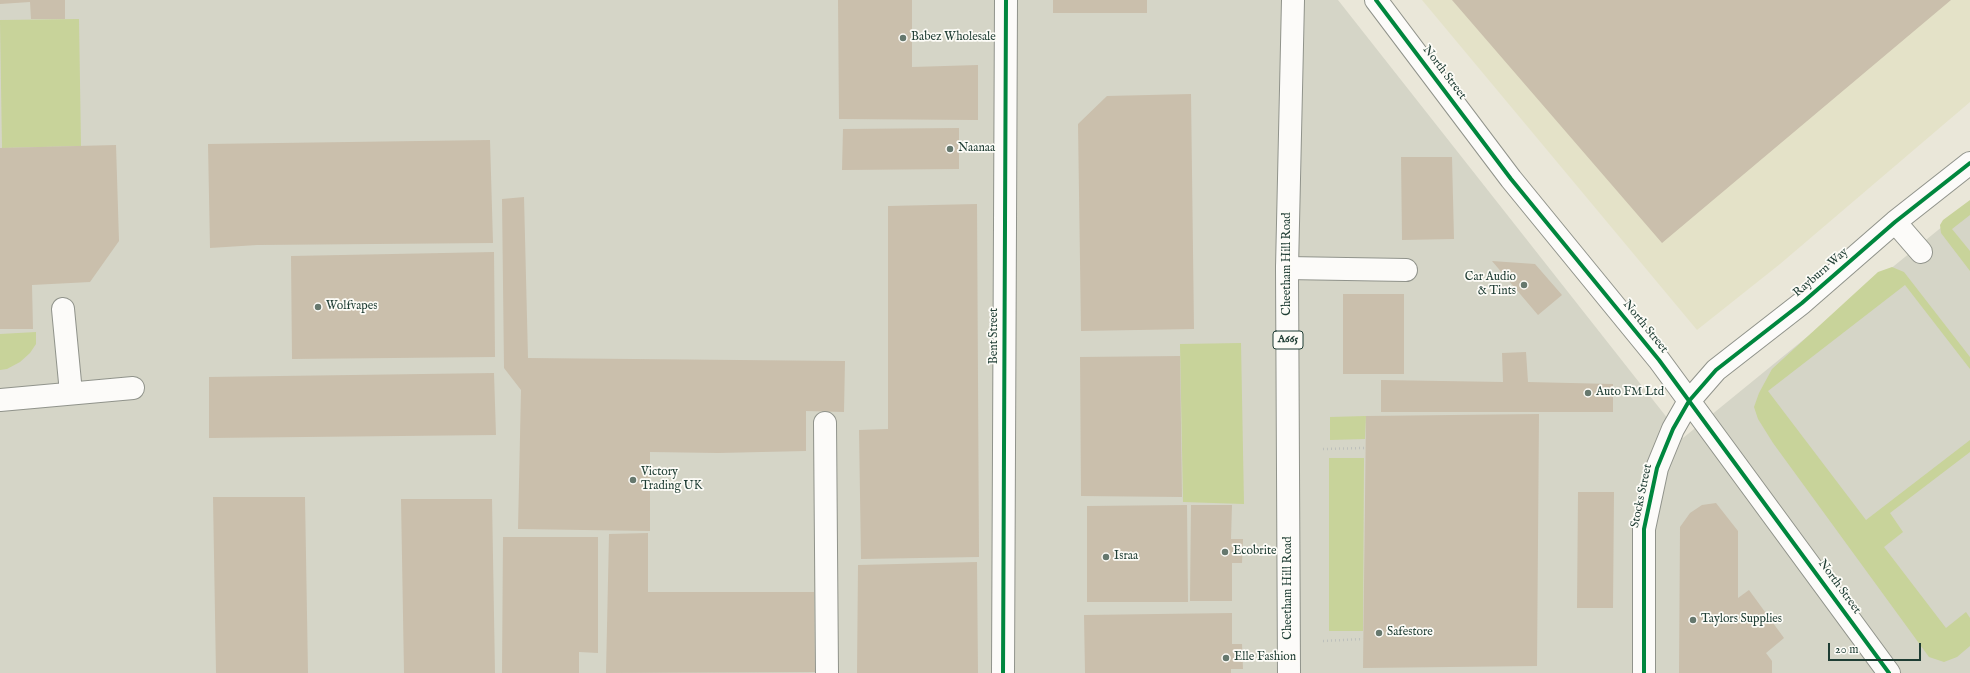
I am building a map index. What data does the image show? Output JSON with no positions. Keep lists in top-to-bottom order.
{
  "streets": {
    "main road": [
      "North Street",
      "Cheetham Hill Road",
      "Rayburn Way",
      "Bent Street",
      "A665",
      "Stocks Street"
    ]
  },
  "crossings": [
    ["North Street", "Rayburn Way"],
    ["North Street", "Stocks Street"],
    ["Rayburn Way", "Stocks Street"]
  ],
  "places": [
    "Babez Wholesale",
    "Naanaa",
    "Car Audio & Tints",
    "Wolfvapes",
    "Auto FM Ltd",
    "Victory Trading UK",
    "Ecobrite",
    "Israa",
    "Taylors Supplies",
    "Safestore",
    "Elle Fashion"
  ],
  "scale_bar": "20 m"
}
